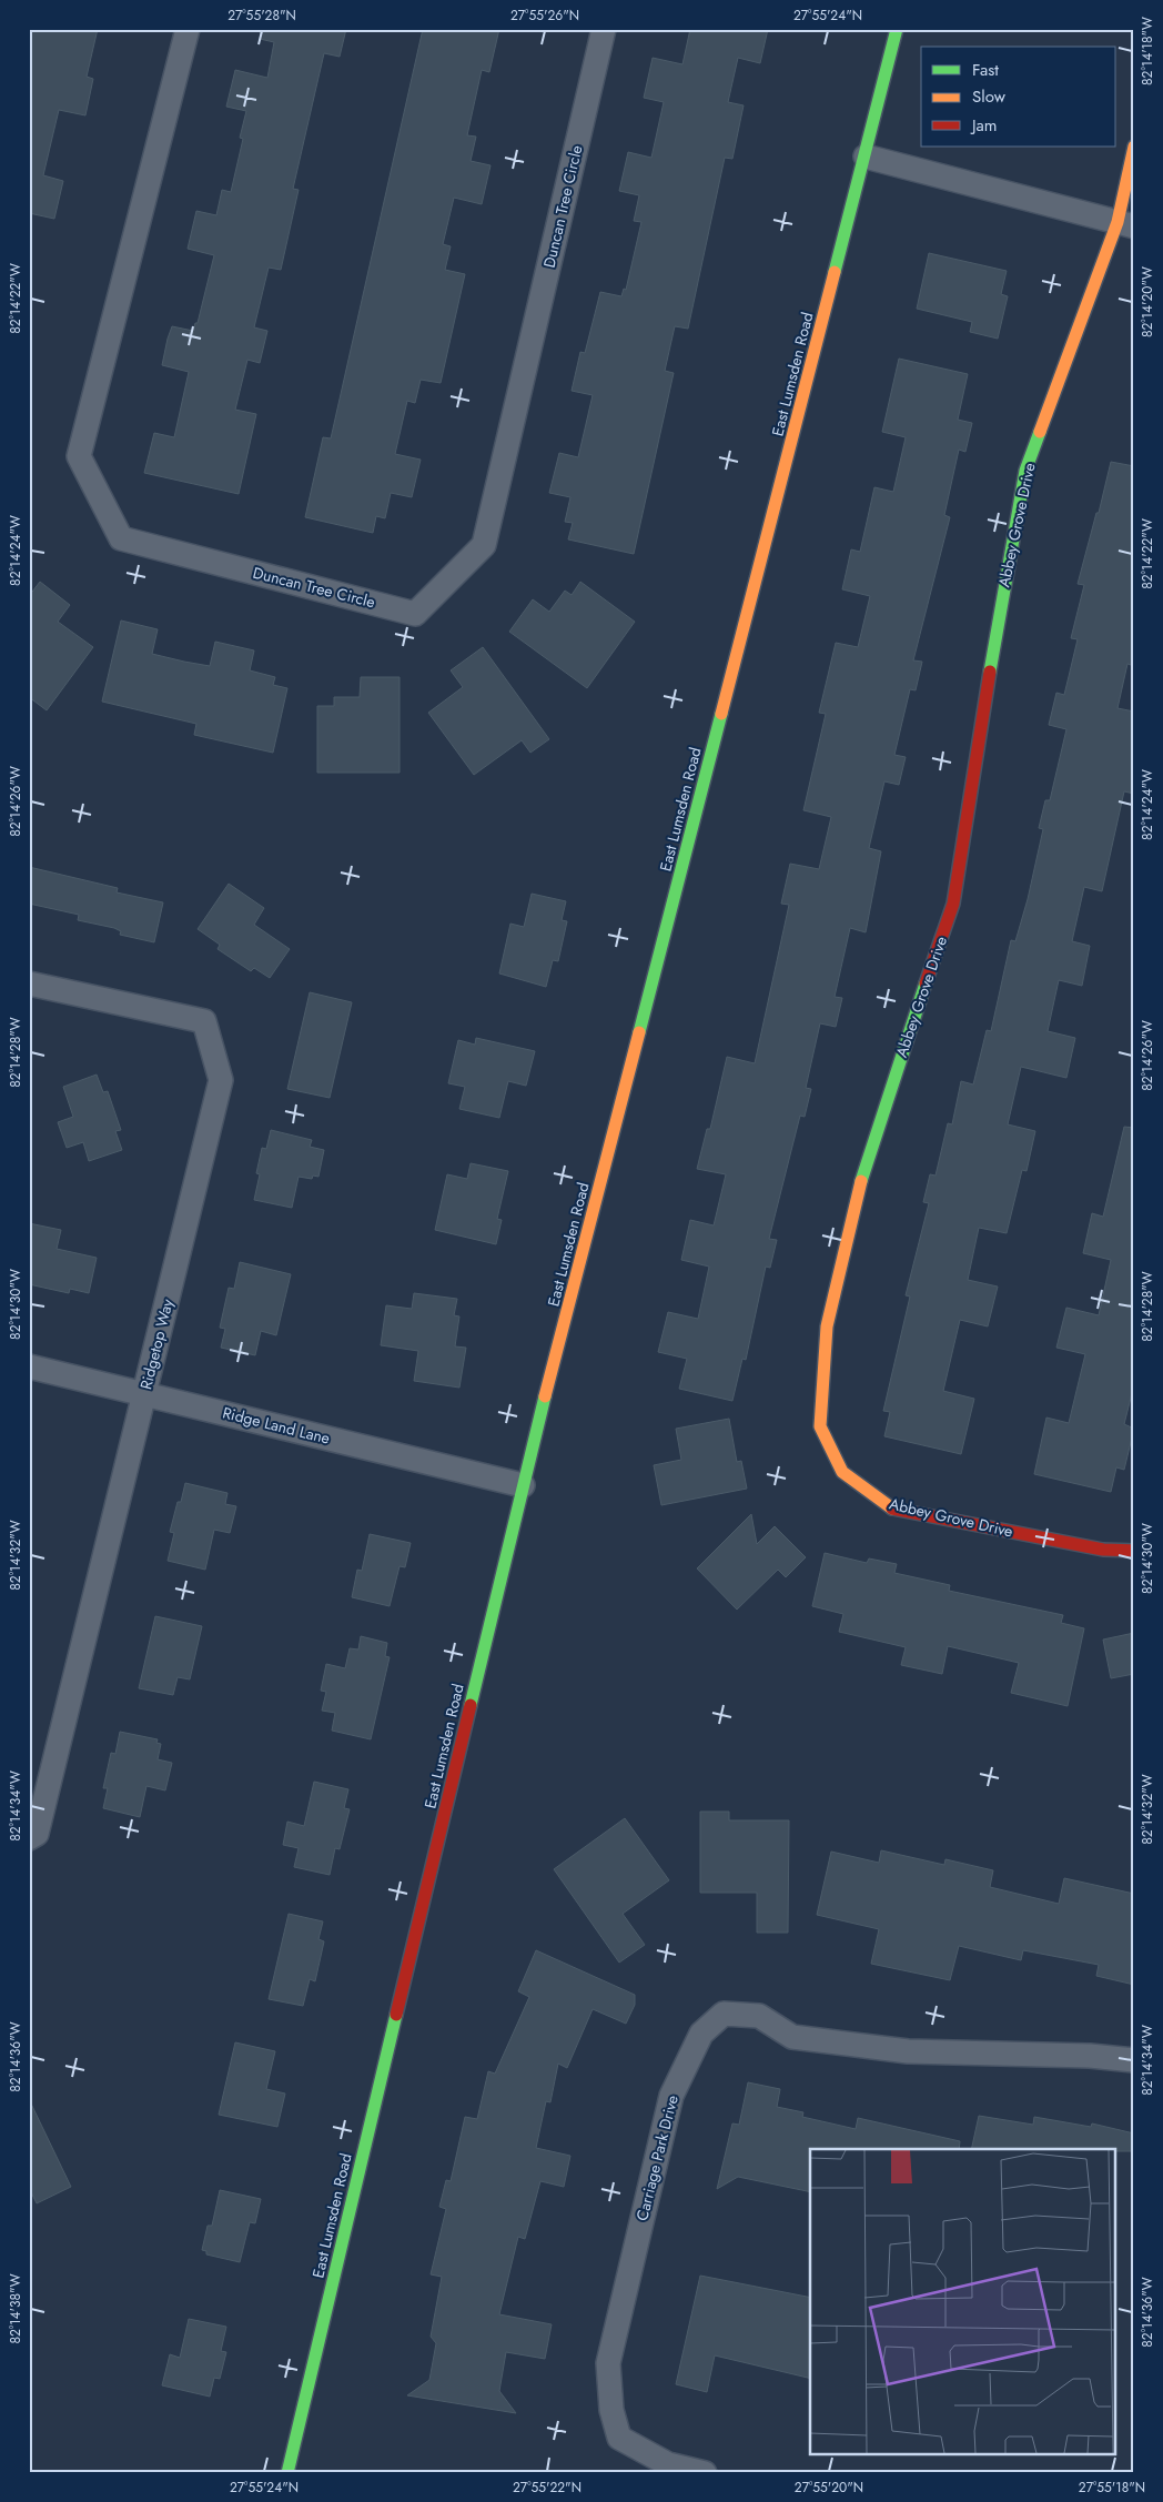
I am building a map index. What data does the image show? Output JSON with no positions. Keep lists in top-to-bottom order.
{
  "streets": {
    "street": [
      "Duncan Tree Circle",
      "East Lumsden Road",
      "Abbey Grove Drive",
      "Ridgetop Way",
      "Ridge Land Lane",
      "Carriage Park Drive"
    ]
  },
  "crossings": [
    ["East Lumsden Road", "Ridge Land Lane"],
    ["Ridgetop Way", "Ridge Land Lane"]
  ],
  "legend": ["Fast", "Slow", "Jam"],
  "coordinates": [
    "27°55'28\"N",
    "27°55'26\"N",
    "27°55'24\"N",
    "82°14'18\"W",
    "82°14'22\"W",
    "82°14'20\"W",
    "82°14'24\"W",
    "82°14'26\"W",
    "82°14'28\"W",
    "82°14'30\"W",
    "82°14'32\"W",
    "82°14'34\"W",
    "82°14'36\"W",
    "82°14'38\"W",
    "27°55'22\"N",
    "27°55'20\"N",
    "27°55'18\"N"
  ]
}
